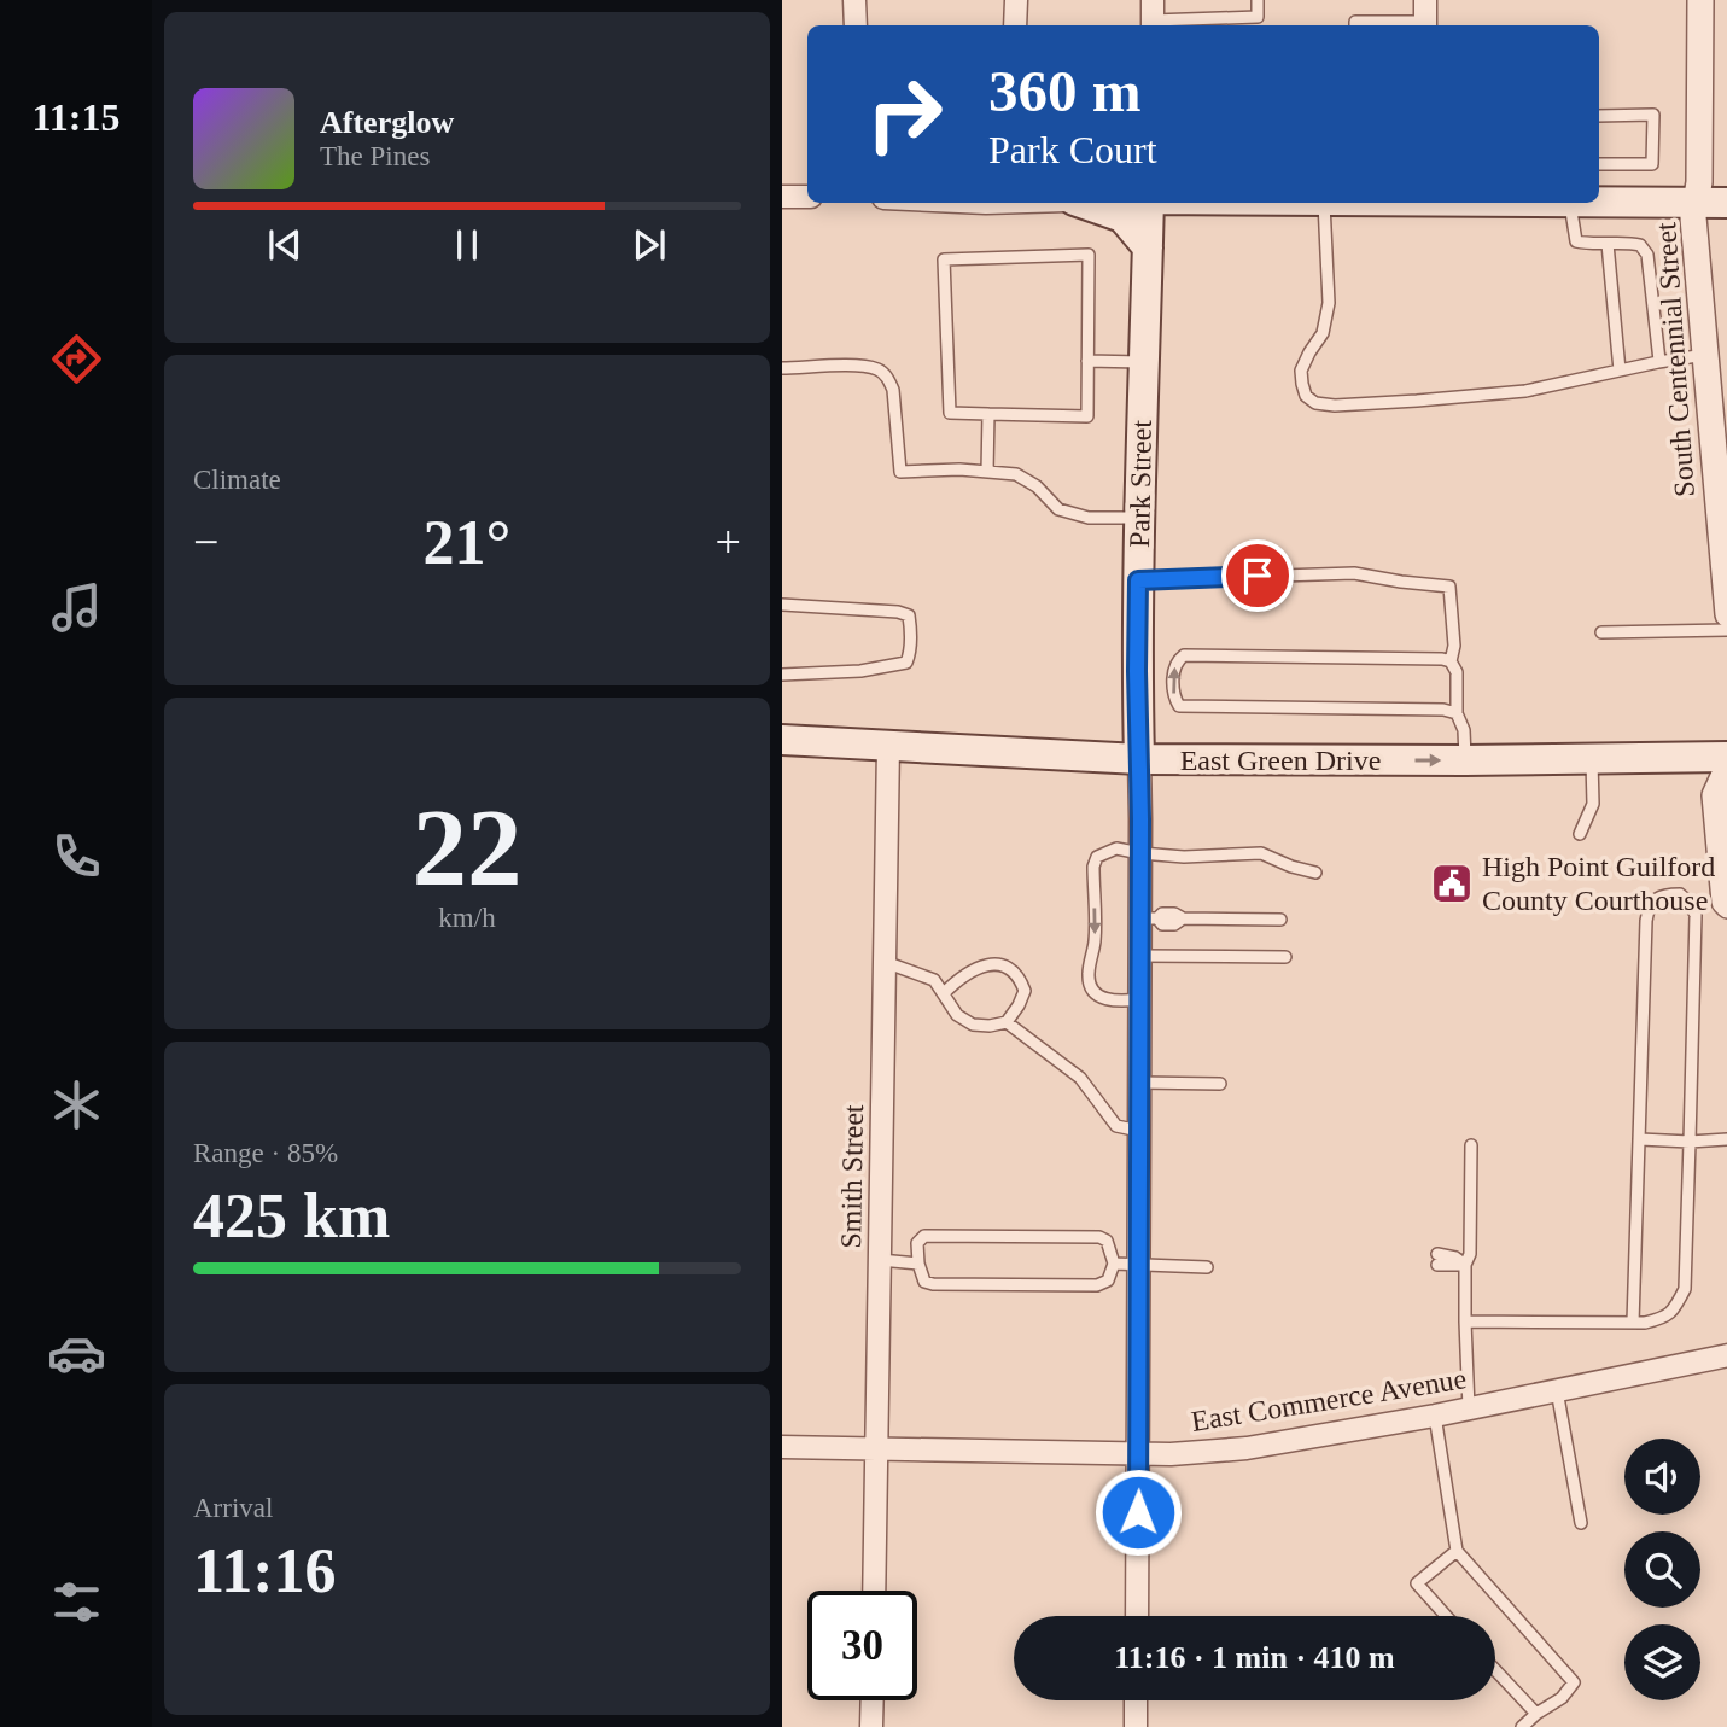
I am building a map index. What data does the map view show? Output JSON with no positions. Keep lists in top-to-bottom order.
{
  "streets": {
    "main road": ["Park Street", "East Green Drive"],
    "street": ["South Centennial Street", "Smith Street", "East Commerce Avenue"]
  },
  "crossings": [
    ["Park Street", "East Green Drive"],
    ["Park Street", "East Commerce Avenue"],
    ["East Green Drive", "Smith Street"],
    ["Smith Street", "East Commerce Avenue"]
  ],
  "places": {
    "public building": ["High Point Guilford County Courthouse"]
  },
  "page": {
    "tabs": "11:15",
    "turn": ["360 m", "Park Court"],
    "song": ["Afterglow", "The Pines"],
    "tile": [
      "Climate",
      ["22", "km/h"],
      ["Range · 85%", "425 km"],
      ["Arrival", "11:16"]
    ],
    "heat": ["−", "21°", "+"],
    "limit": "30",
    "trip": "11:16 · 1 min · 410 m"
  }
}
